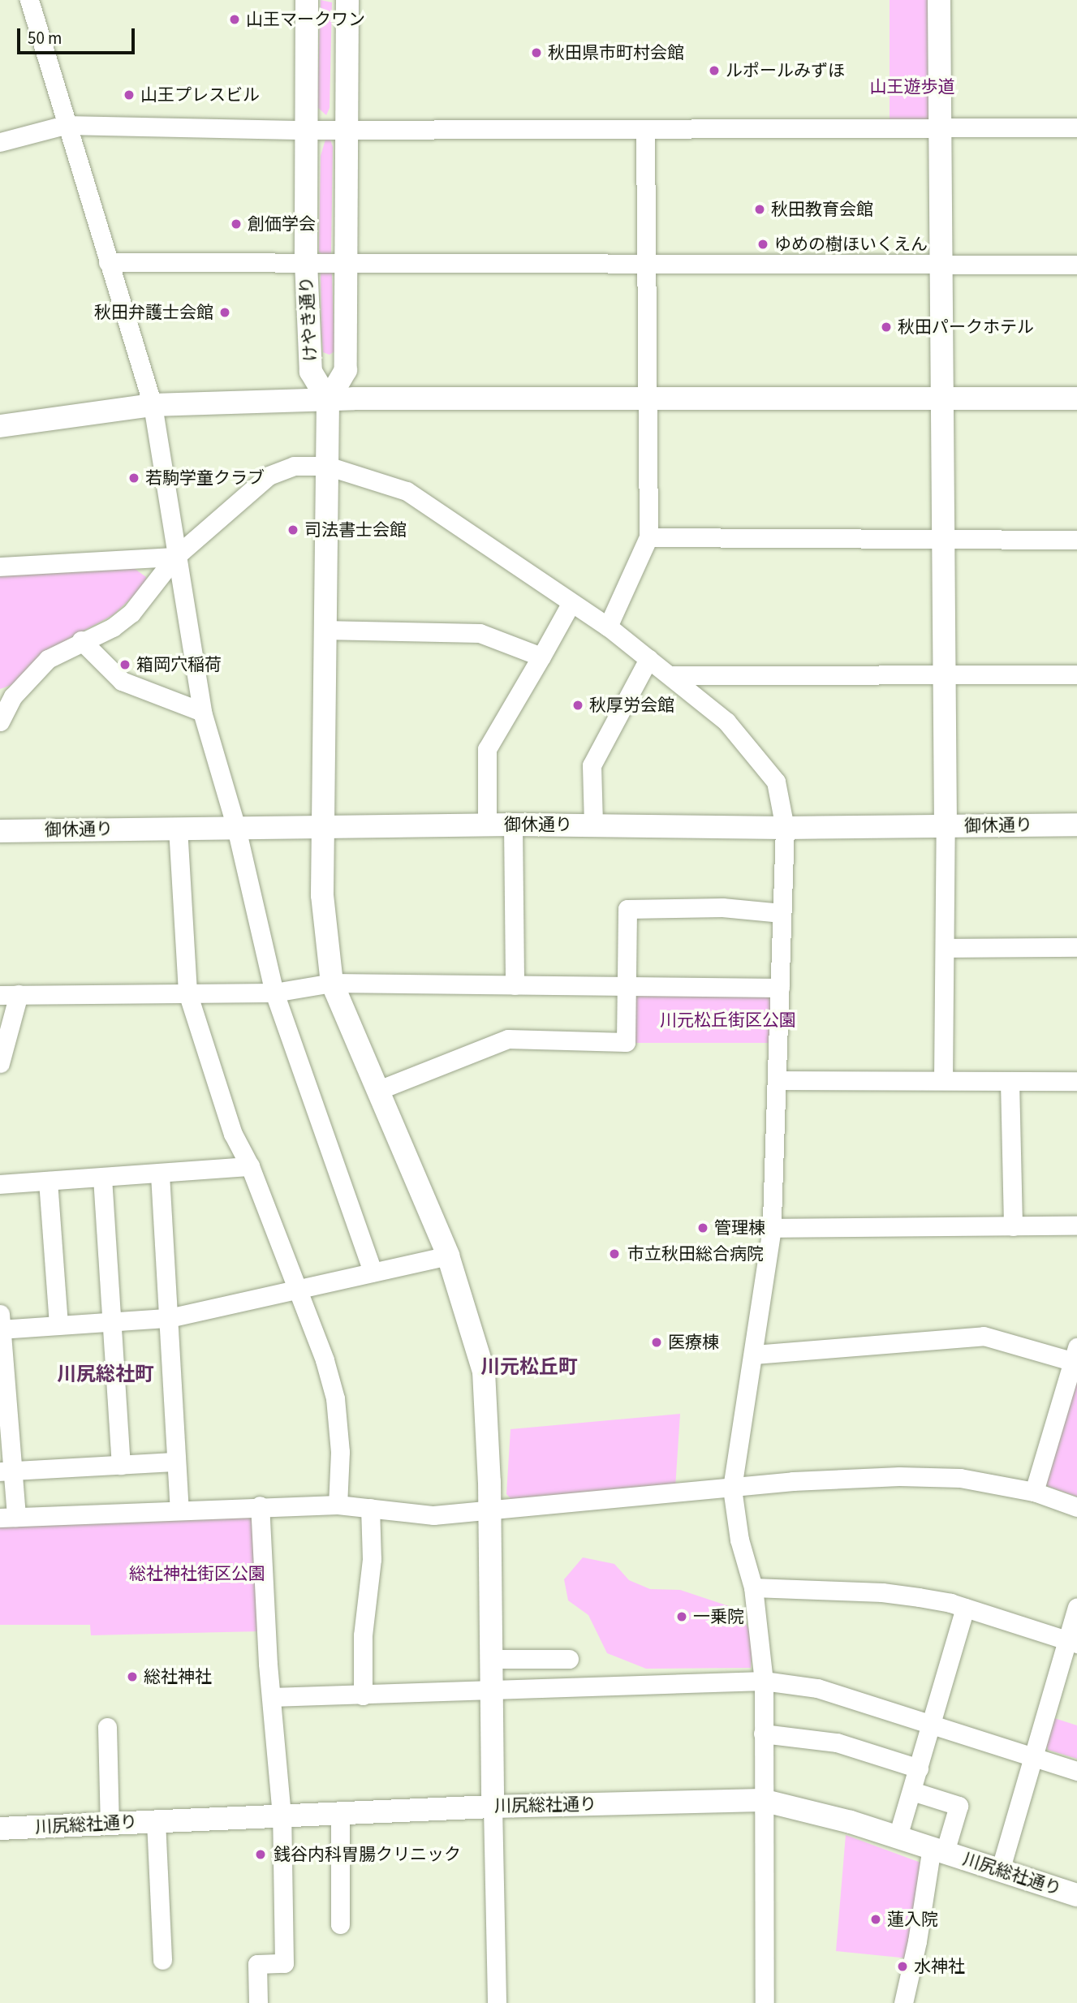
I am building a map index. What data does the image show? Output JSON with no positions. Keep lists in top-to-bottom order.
{
  "streets": {
    "street": ["けやき通り", "御休通り", "川尻総社通り"]
  },
  "districts": ["川元松丘町", "川尻総社町"],
  "parks": ["山王遊歩道", "川元松丘街区公園", "総社神社街区公園"],
  "places": [
    "山王マークワン",
    "秋田県市町村会館",
    "ルポールみずほ",
    "山王プレスビル",
    "秋田教育会館",
    "創価学会",
    "ゆめの樹ほいくえん",
    "秋田弁護士会館",
    "秋田パークホテル",
    "若駒学童クラブ",
    "司法書士会館",
    "箱岡穴稲荷",
    "秋厚労会館",
    "管理棟",
    "市立秋田総合病院",
    "医療棟",
    "一乗院",
    "総社神社",
    "銭谷内科胃腸クリニック",
    "蓮入院",
    "水神社"
  ],
  "scale_bar": "50 m"
}
